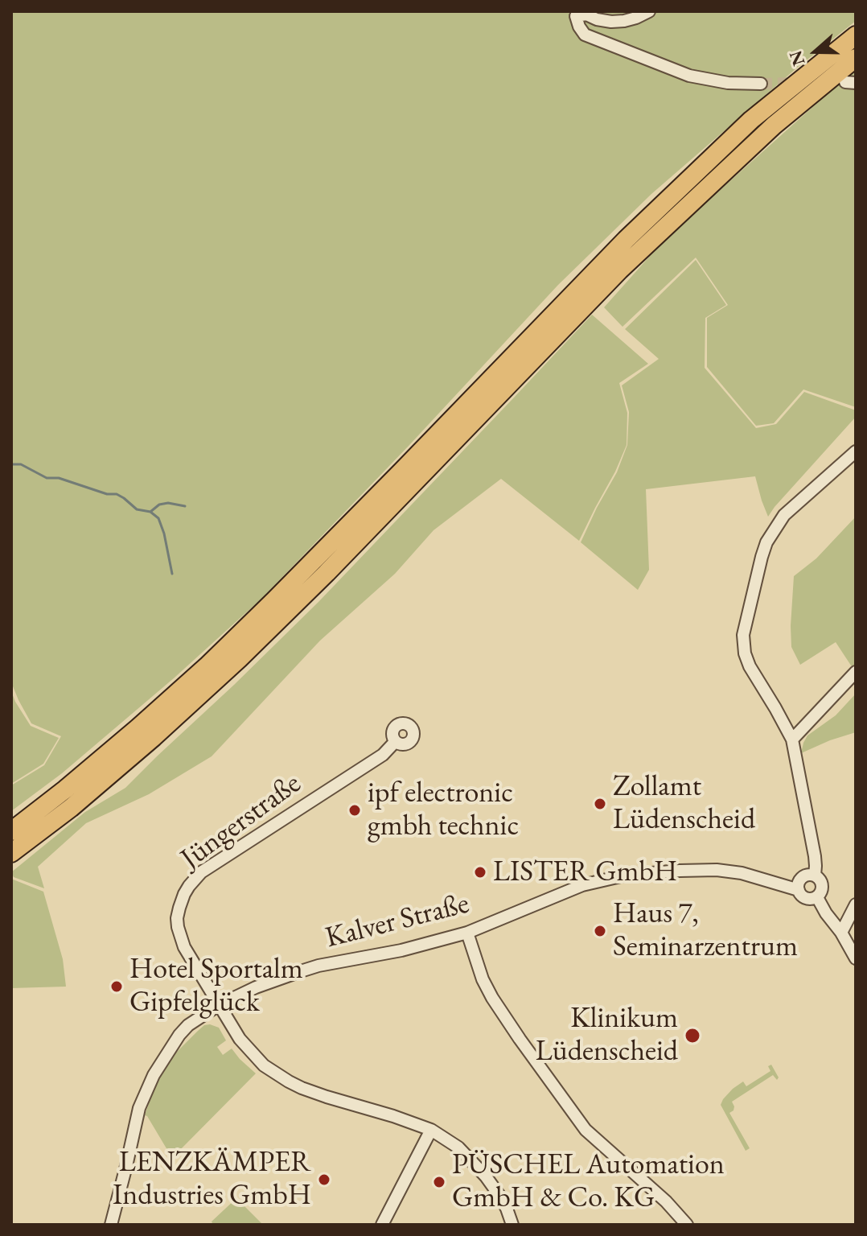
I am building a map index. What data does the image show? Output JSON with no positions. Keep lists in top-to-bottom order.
{
  "streets": {
    "street": ["Jüngerstraße", "Kalver Straße"]
  },
  "crossings": [
    ["Jüngerstraße", "Kalver Straße"]
  ],
  "places": [
    "Zollamt Lüdenscheid",
    "ipf electronic gmbh technic",
    "LISTER GmbH",
    "Haus 7, Seminarzentrum",
    "Hotel Sportalm Gipfelglück",
    "Klinikum Lüdenscheid",
    "LENZKÄMPER Industries GmbH",
    "PÜSCHEL Automation GmbH & Co. KG"
  ],
  "north": "left"
}
